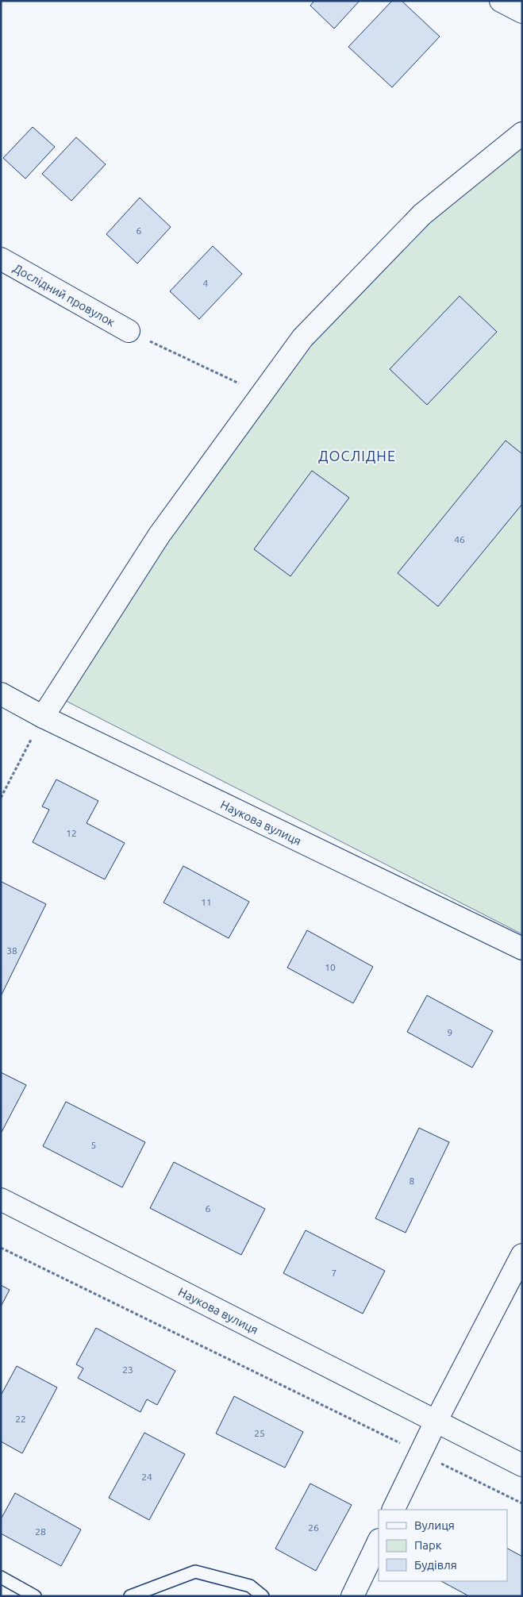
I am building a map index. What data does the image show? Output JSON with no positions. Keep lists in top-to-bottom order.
{
  "streets": {
    "street": ["Дослідний провулок", "Наукова вулиця"]
  },
  "districts": ["ДОСЛІДНЕ"],
  "house_numbers": [
    "6",
    "4",
    "46",
    "12",
    "11",
    "38",
    "10",
    "9",
    "5",
    "8",
    "6",
    "7",
    "23",
    "22",
    "25",
    "24",
    "26",
    "28"
  ],
  "legend": ["Вулиця", "Парк", "Будівля"]
}
